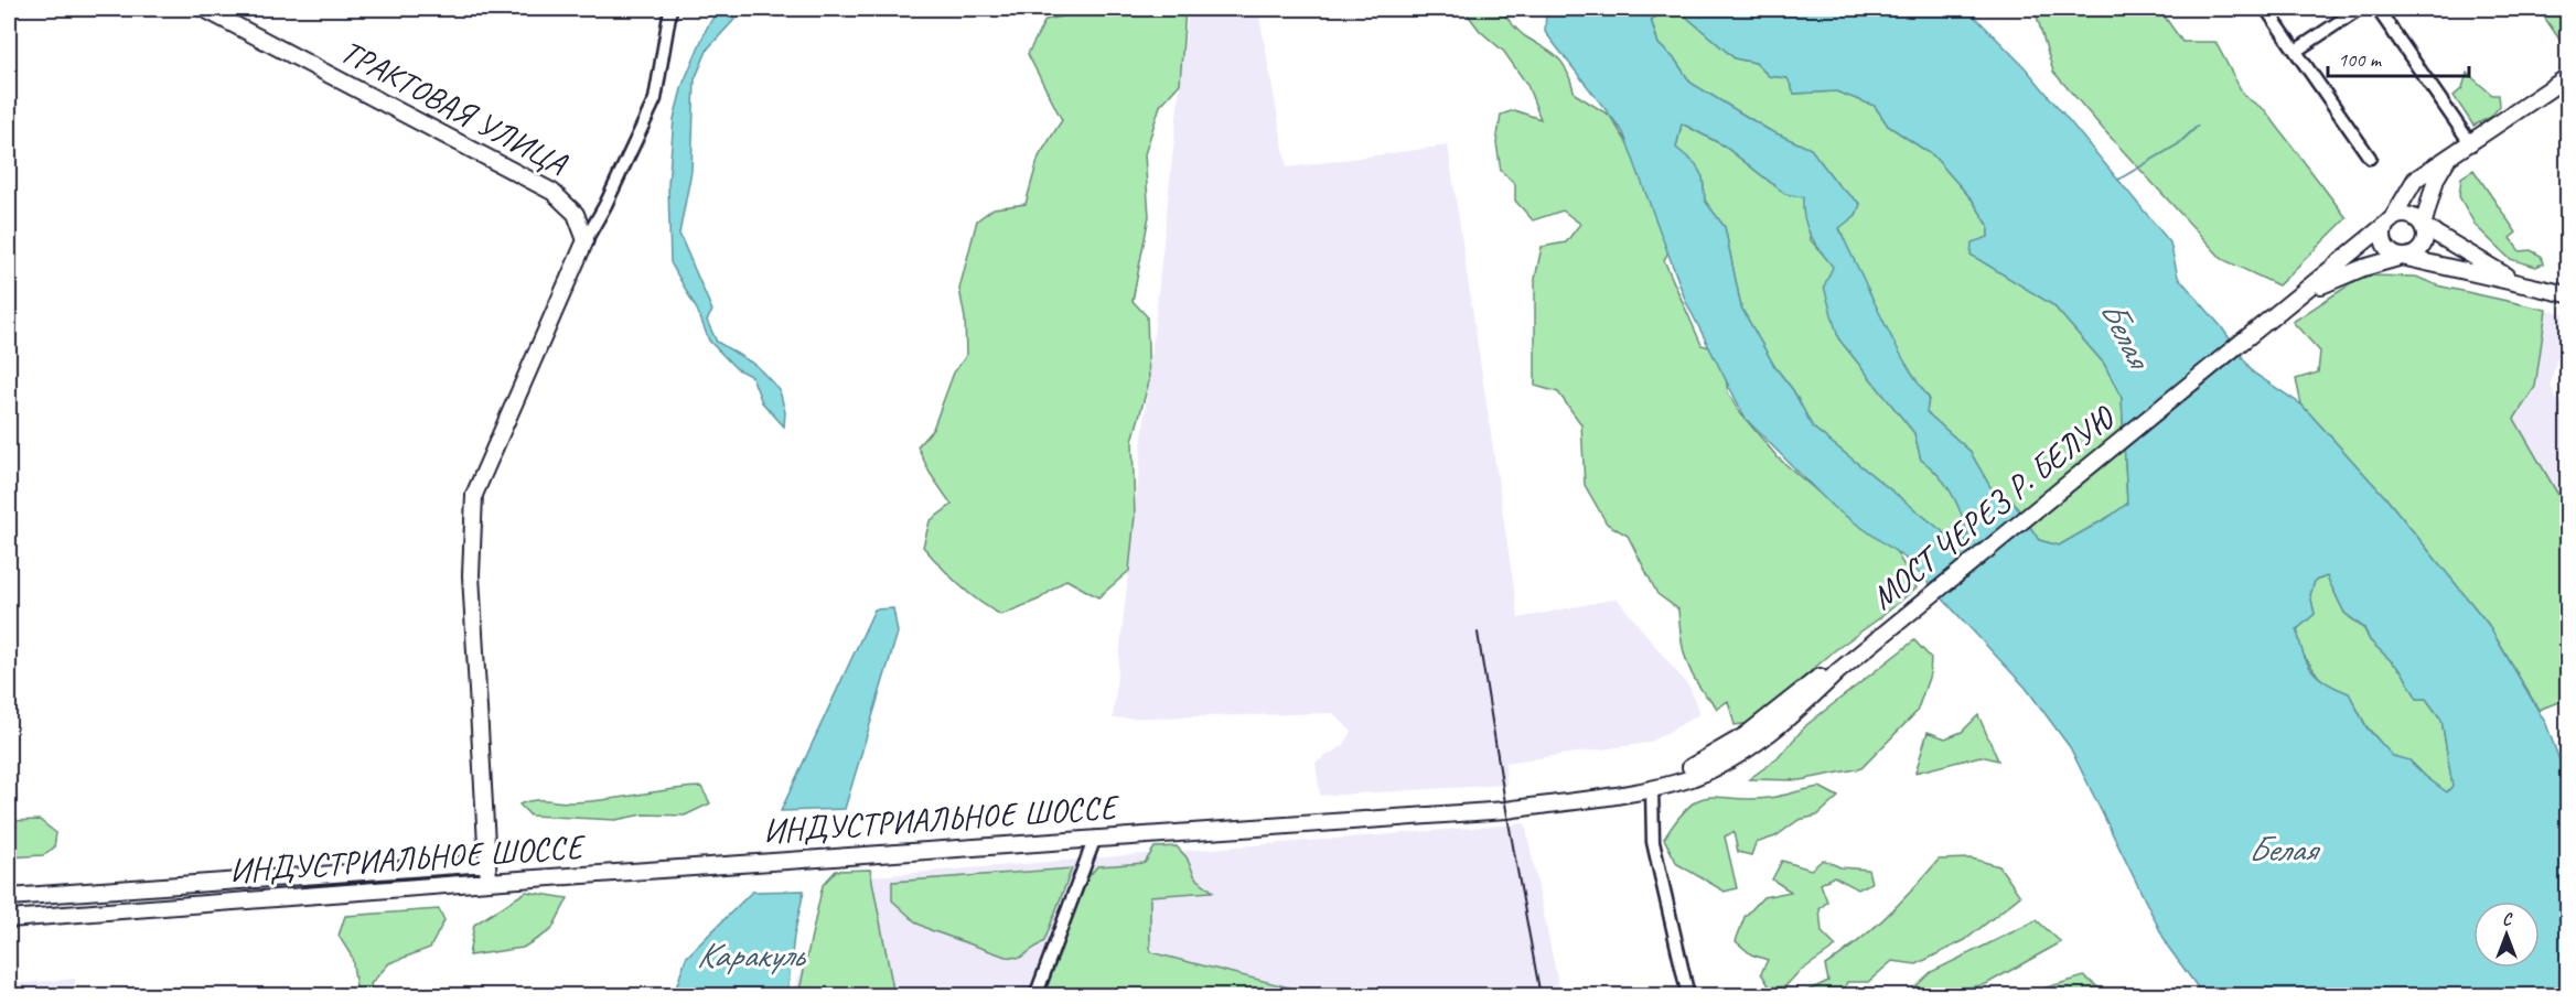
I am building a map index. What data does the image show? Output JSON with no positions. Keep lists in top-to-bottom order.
{
  "streets": {
    "main road": ["ТРАКТОВАЯ УЛИЦА", "МОСТ ЧЕРЕЗ Р. БЕЛУЮ", "ИНДУСТРИАЛЬНОЕ ШОССЕ"]
  },
  "crossings": [
    ["МОСТ ЧЕРЕЗ Р. БЕЛУЮ", "ИНДУСТРИАЛЬНОЕ ШОССЕ"]
  ],
  "water": ["Белая", "Каракуль"],
  "scale_bar": "100 m",
  "north": "top"
}
